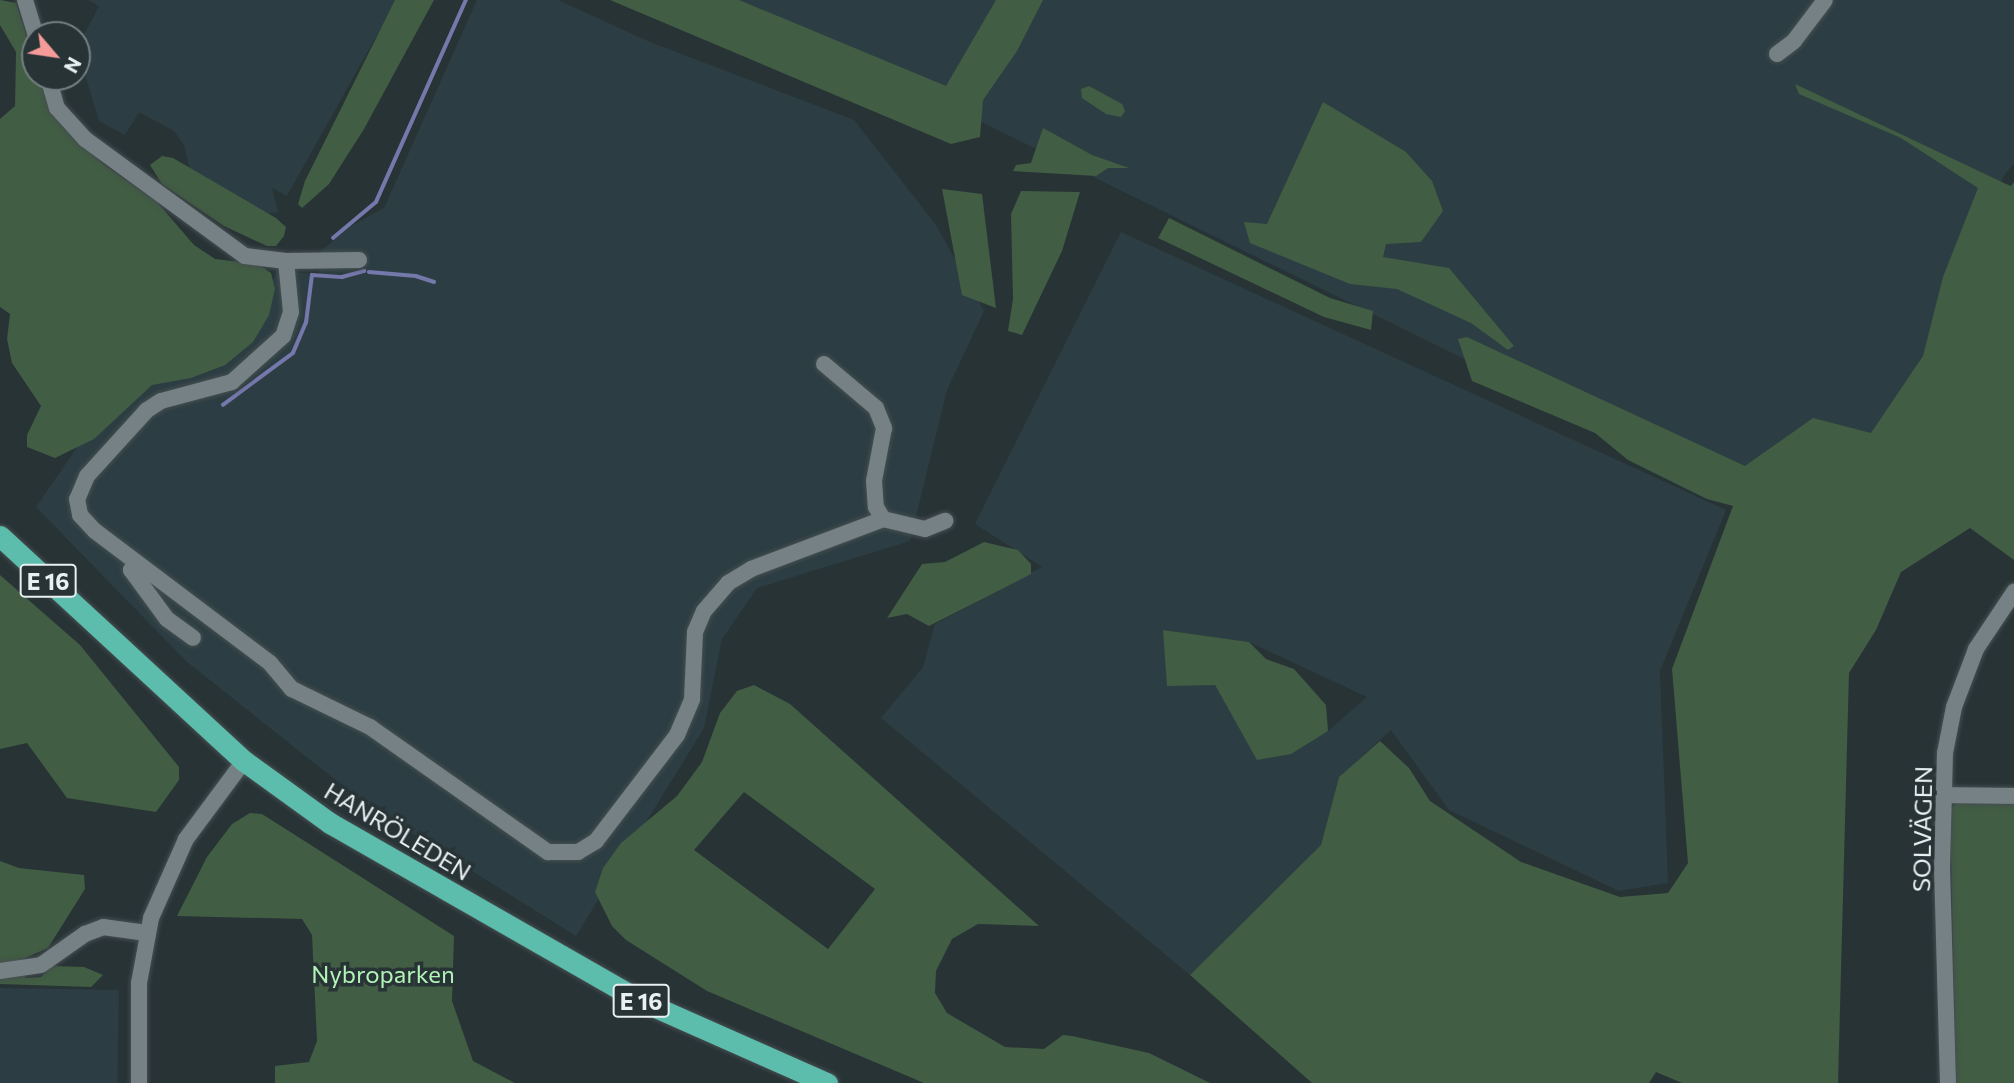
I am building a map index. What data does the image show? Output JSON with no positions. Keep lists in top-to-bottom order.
{
  "streets": {
    "highway": ["E 16", "HANRÖLEDEN"],
    "street": ["SOLVÄGEN"]
  },
  "parks": ["Nybroparken"],
  "north": "bottom right"
}
